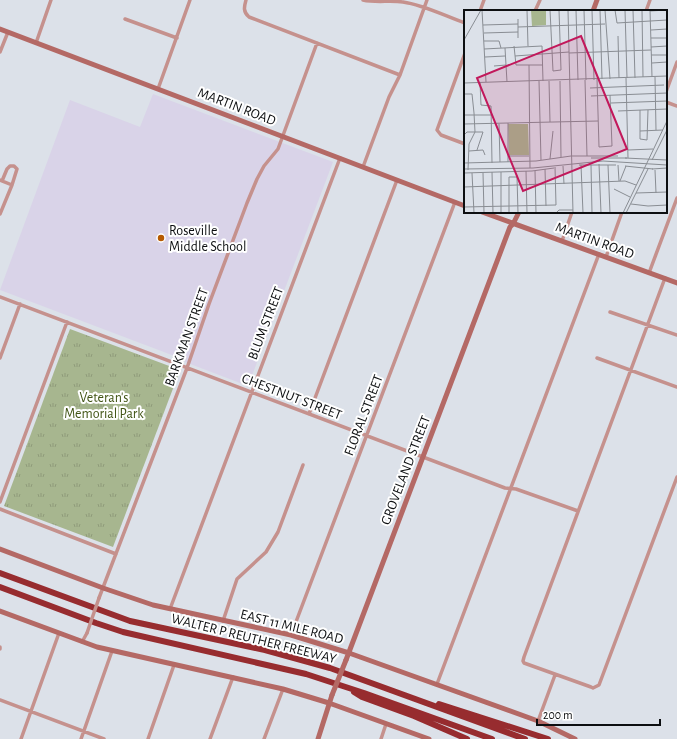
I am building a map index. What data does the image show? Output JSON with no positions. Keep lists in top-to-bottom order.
{
  "streets": {
    "highway": ["WALTER P REUTHER FREEWAY"],
    "street": [
      "MARTIN ROAD",
      "BLUM STREET",
      "BARKMAN STREET",
      "CHESTNUT STREET",
      "FLORAL STREET",
      "GROVELAND STREET",
      "EAST 11 MILE ROAD"
    ]
  },
  "crossings": [
    ["MARTIN ROAD", "BLUM STREET"],
    ["MARTIN ROAD", "BARKMAN STREET"],
    ["MARTIN ROAD", "FLORAL STREET"],
    ["MARTIN ROAD", "GROVELAND STREET"],
    ["BLUM STREET", "CHESTNUT STREET"],
    ["BLUM STREET", "EAST 11 MILE ROAD"],
    ["BARKMAN STREET", "CHESTNUT STREET"],
    ["BARKMAN STREET", "EAST 11 MILE ROAD"],
    ["CHESTNUT STREET", "FLORAL STREET"],
    ["CHESTNUT STREET", "GROVELAND STREET"],
    ["FLORAL STREET", "EAST 11 MILE ROAD"],
    ["GROVELAND STREET", "EAST 11 MILE ROAD"]
  ],
  "parks": ["Veteran's Memorial Park"],
  "places": ["Roseville Middle School"],
  "scale_bar": "200 m"
}
